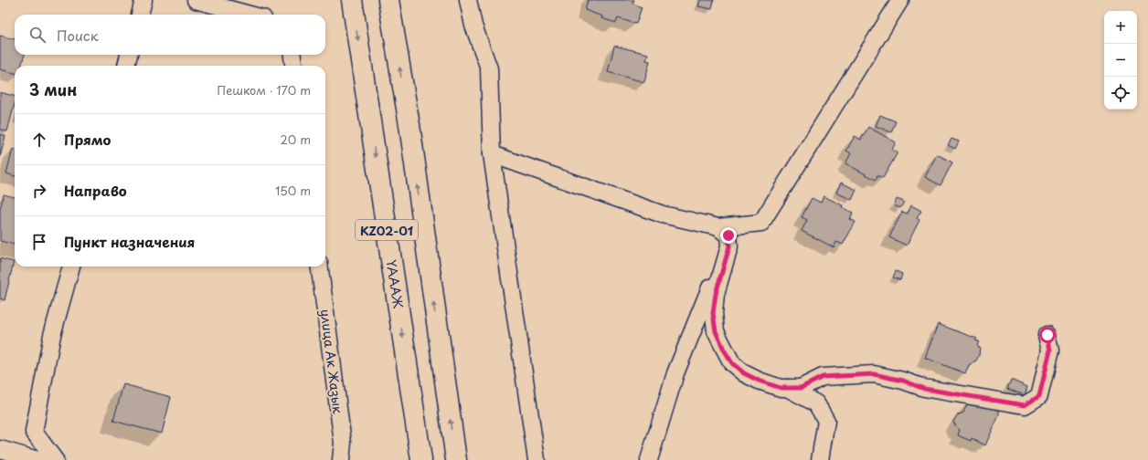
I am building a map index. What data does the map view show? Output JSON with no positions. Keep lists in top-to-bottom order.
{
  "streets": {
    "highway": ["KZ02-01", "ҮАААЖ"],
    "street": ["улица Ак Жазык"]
  },
  "page": {
    "map_buttons": ["+", "−"],
    "search": "Поиск",
    "heading": ["3 мин", "Пешком · 170 m"],
    "list": [
      ["Прямо", "20 m"],
      ["Направо", "150 m"],
      "Пункт назначения"
    ]
  }
}
